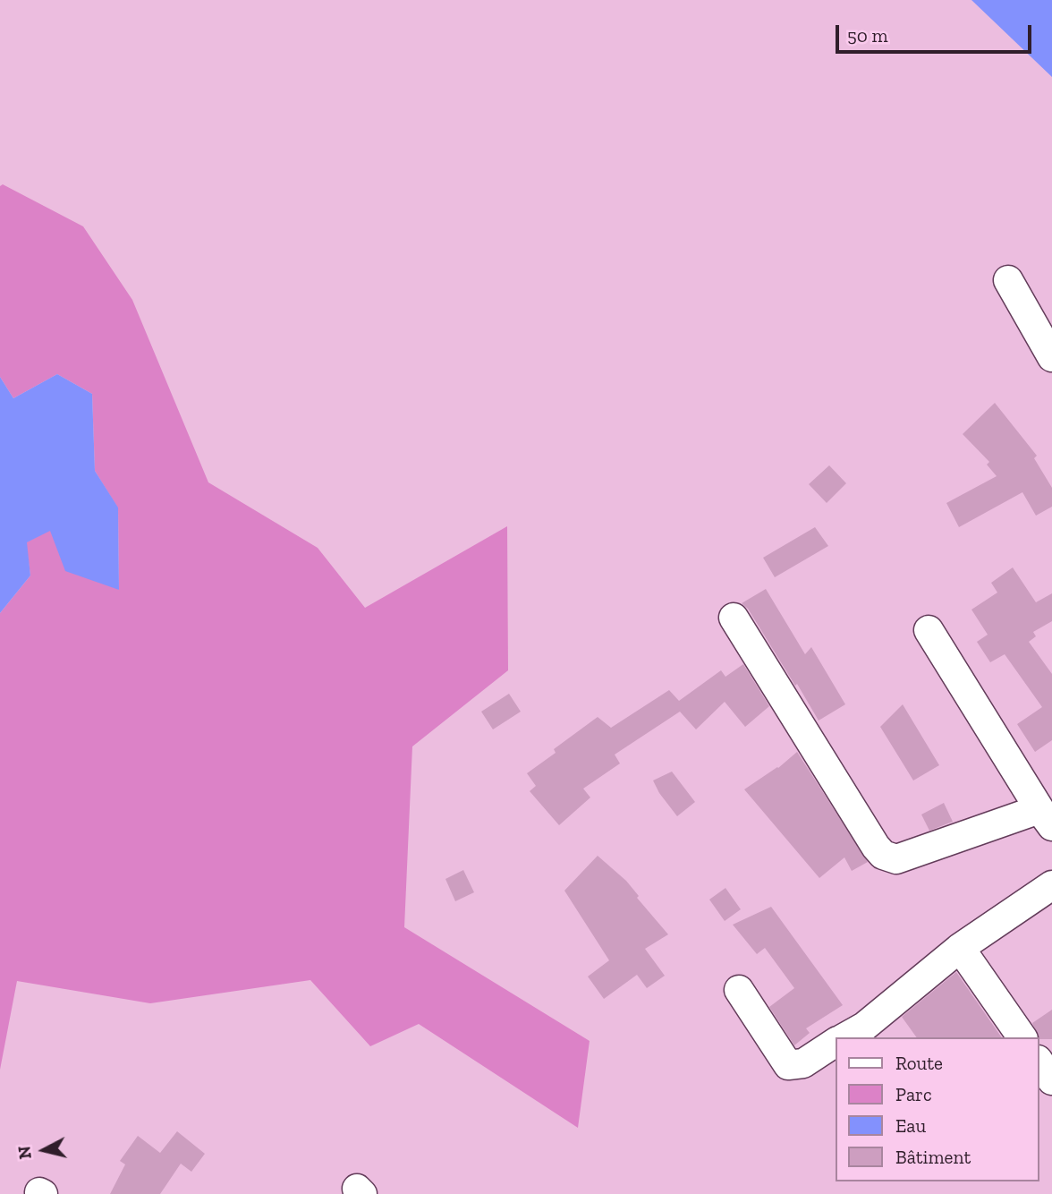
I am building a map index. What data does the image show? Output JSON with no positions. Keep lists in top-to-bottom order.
{
  "legend": [
    "Route",
    "Parc",
    "Eau",
    "Bâtiment"
  ],
  "scale_bar": "50 m",
  "north": "left"
}
